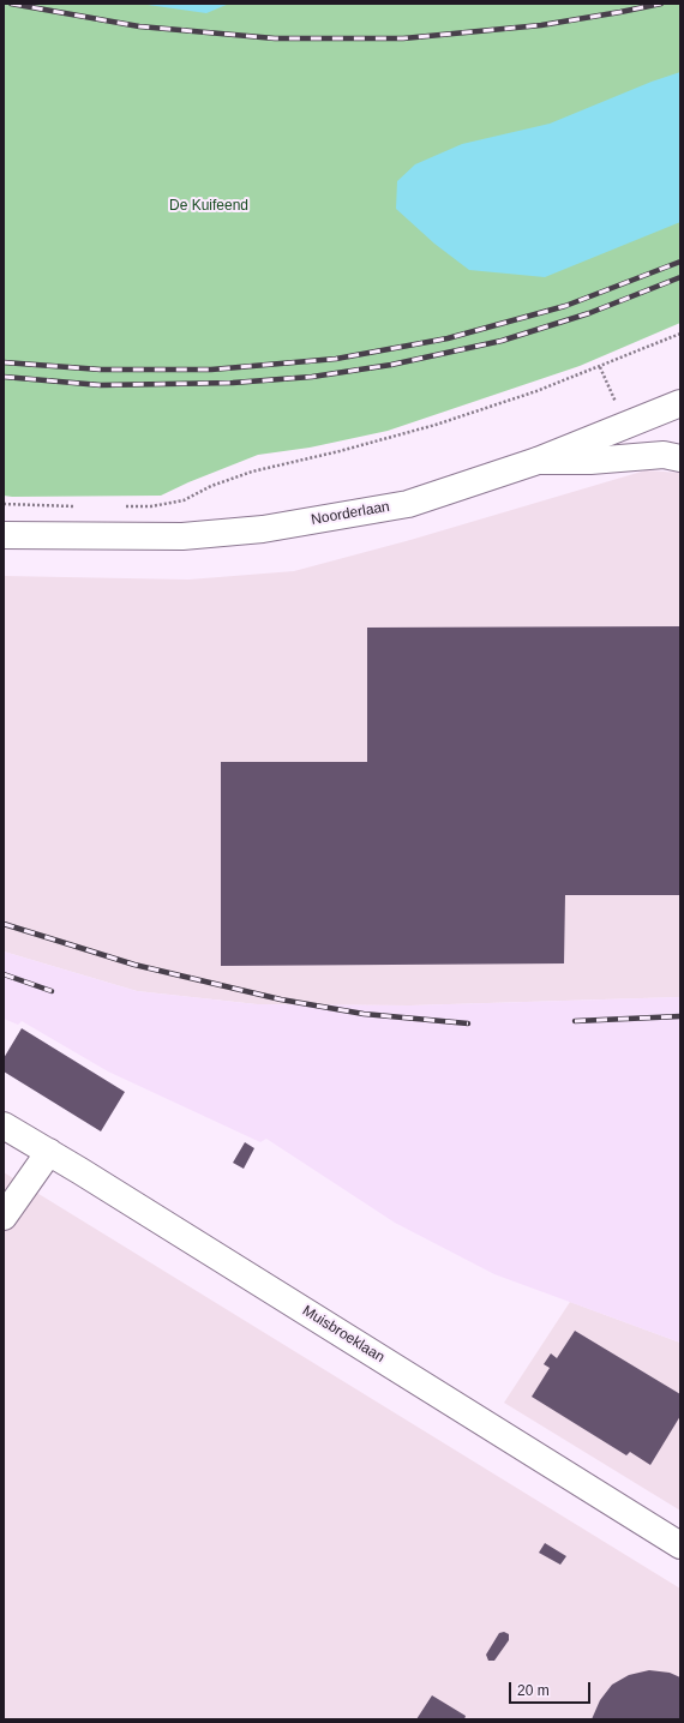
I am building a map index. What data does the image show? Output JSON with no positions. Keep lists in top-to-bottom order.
{
  "streets": {
    "main road": ["Noorderlaan", "Muisbroeklaan"]
  },
  "parks": ["De Kuifeend"],
  "scale_bar": "20 m"
}
